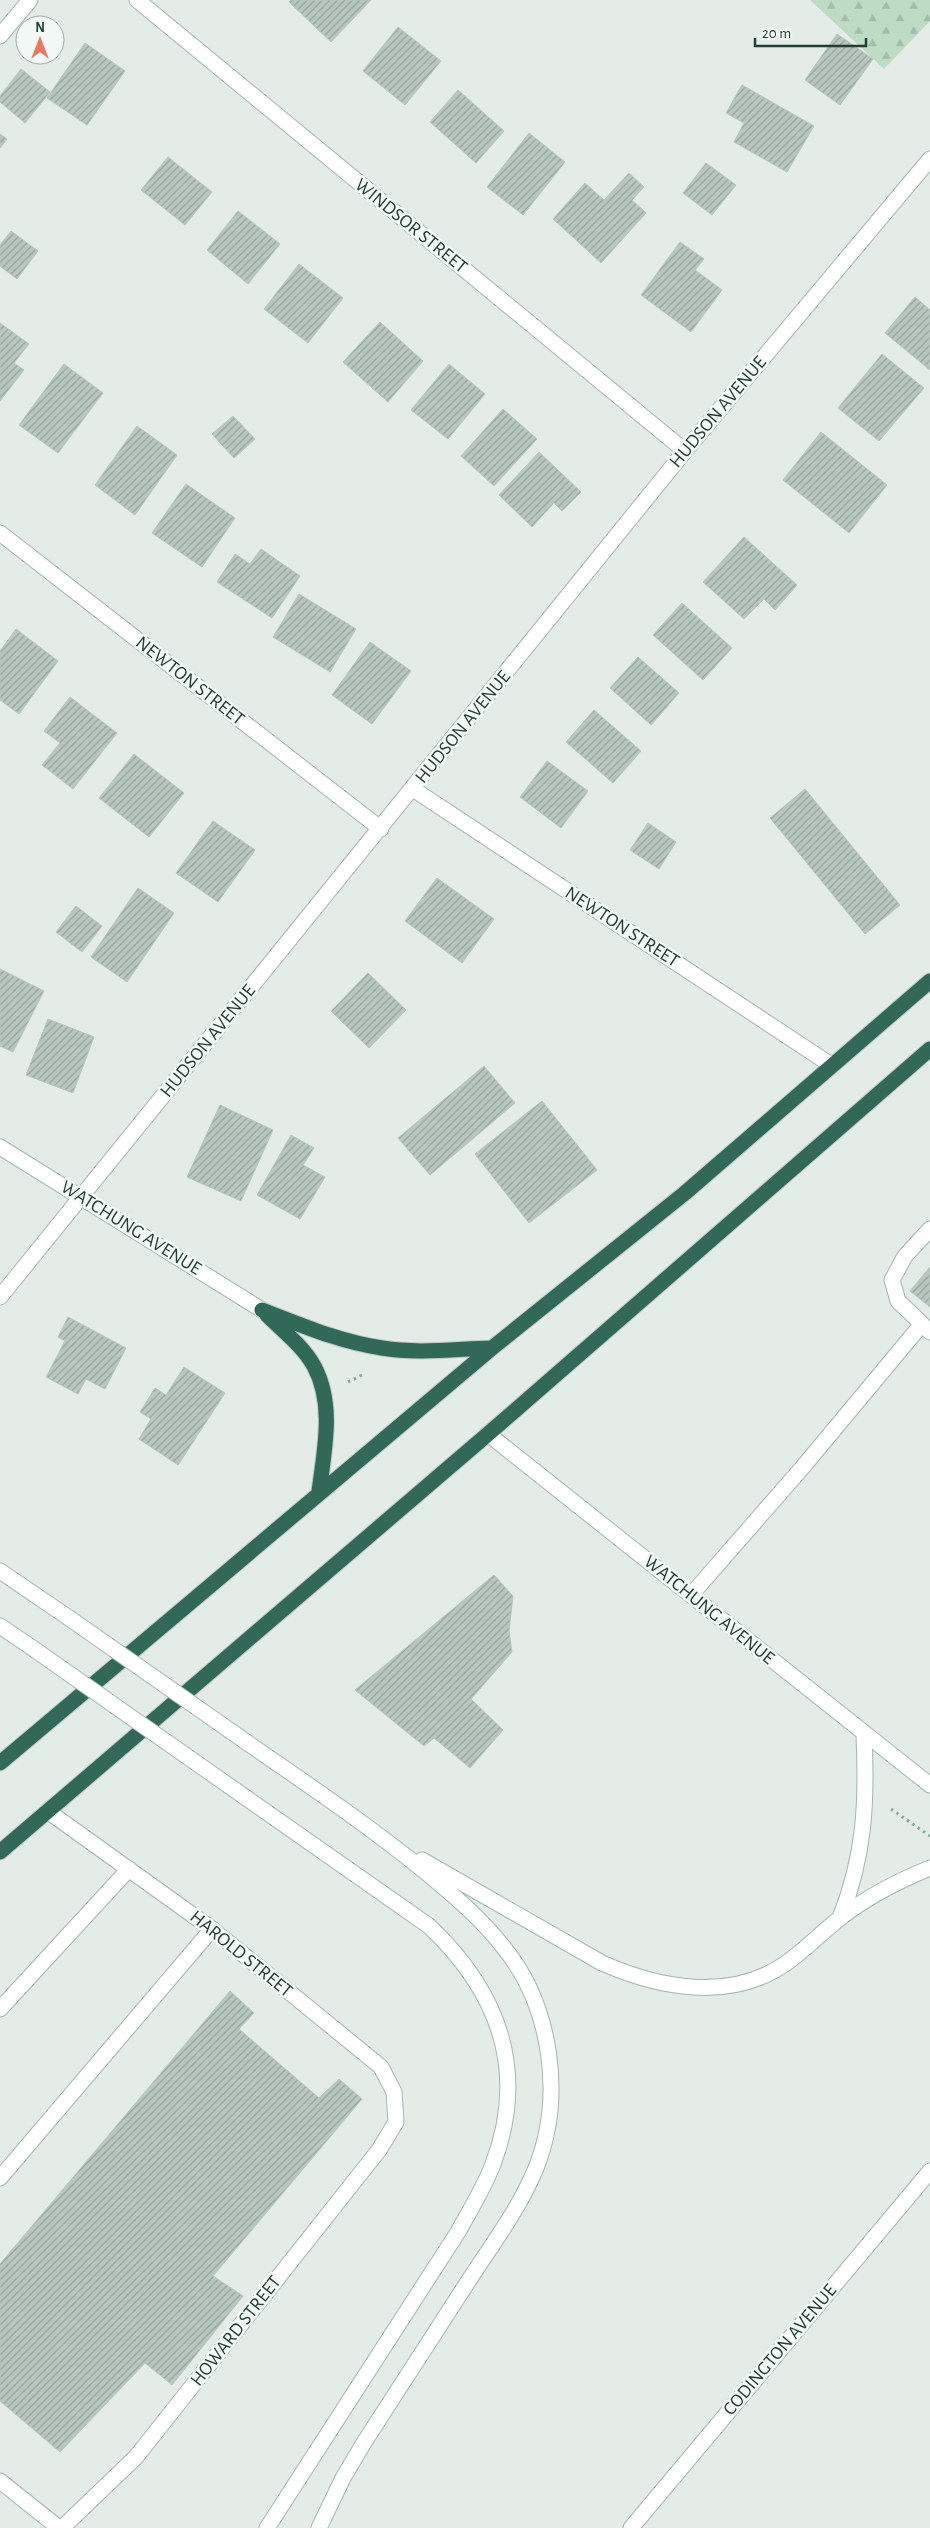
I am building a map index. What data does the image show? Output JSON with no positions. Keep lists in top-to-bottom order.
{
  "streets": {
    "street": [
      "WINDSOR STREET",
      "HUDSON AVENUE",
      "NEWTON STREET",
      "WATCHUNG AVENUE",
      "HAROLD STREET",
      "HOWARD STREET",
      "CODINGTON AVENUE"
    ]
  },
  "crossings": [
    ["WINDSOR STREET", "HUDSON AVENUE"],
    ["HUDSON AVENUE", "NEWTON STREET"],
    ["HUDSON AVENUE", "WATCHUNG AVENUE"],
    ["HAROLD STREET", "HOWARD STREET"]
  ],
  "scale_bar": "20 m",
  "north": "top"
}
